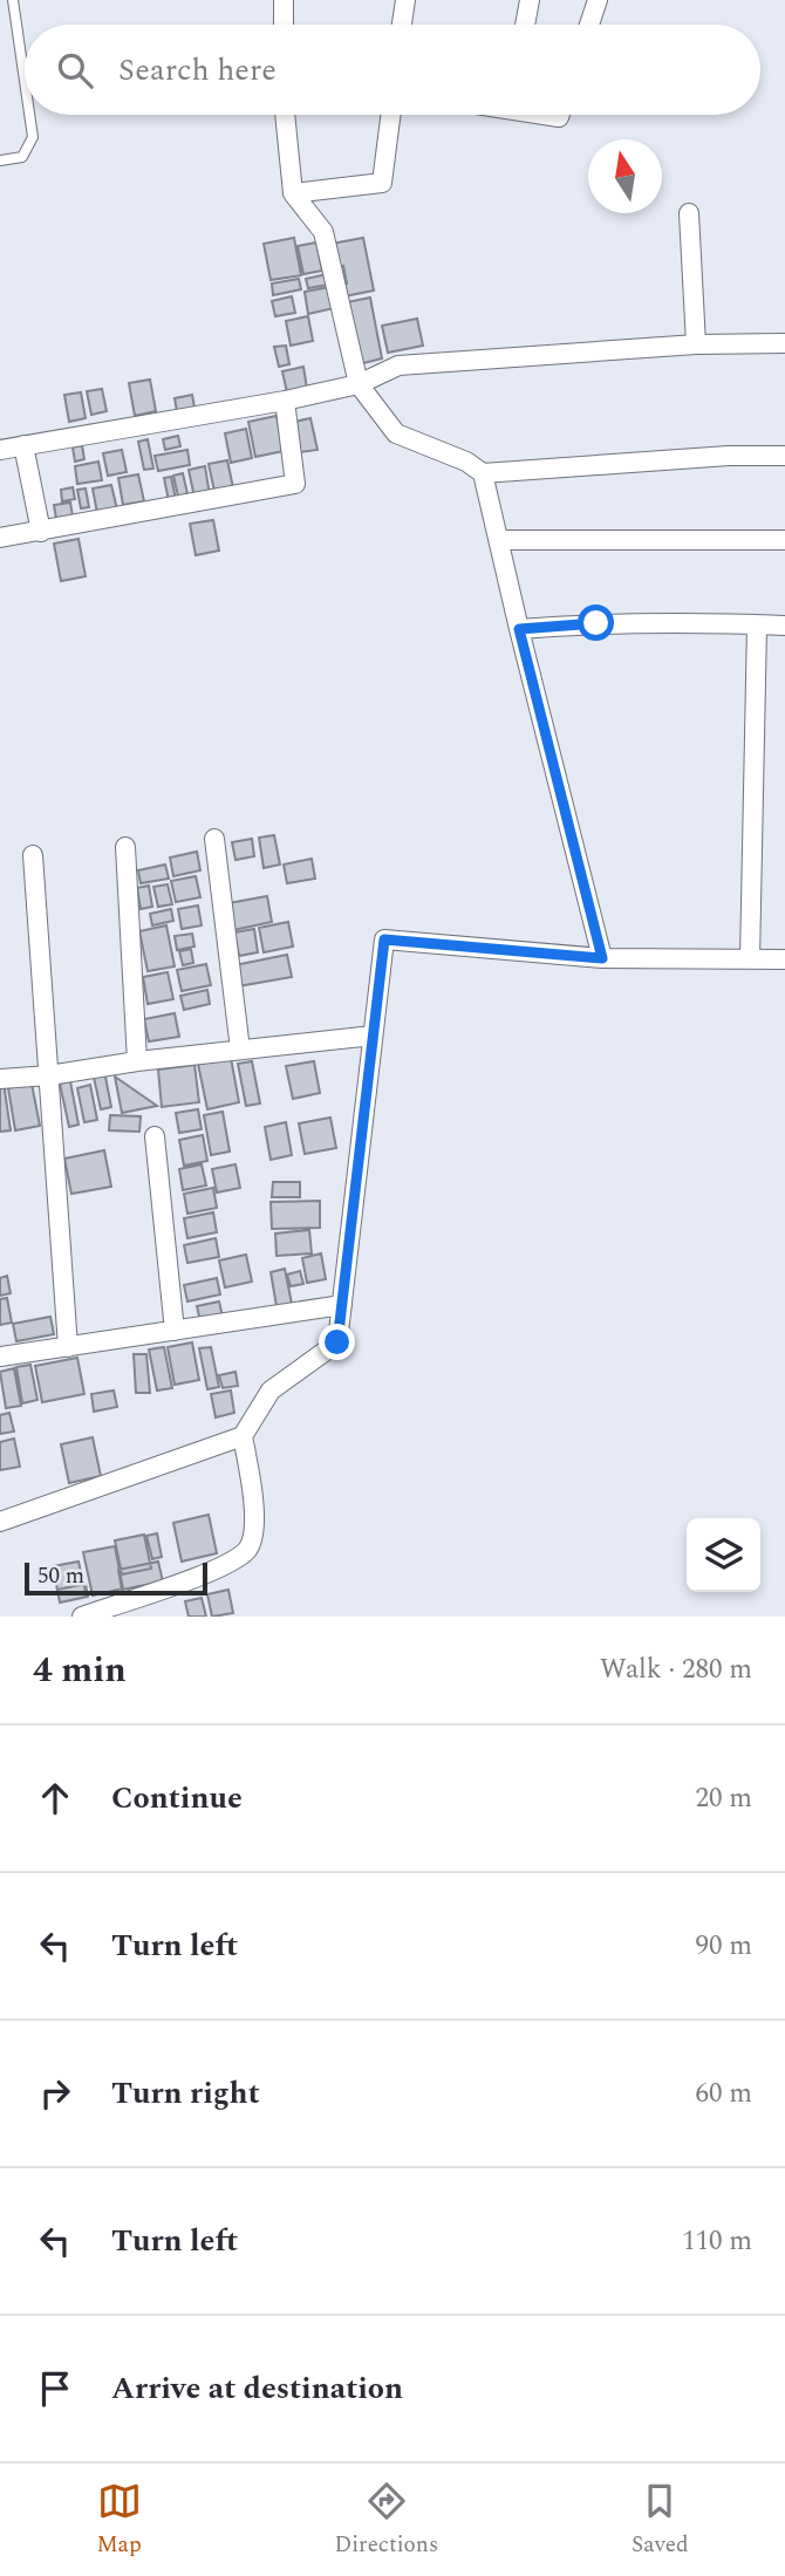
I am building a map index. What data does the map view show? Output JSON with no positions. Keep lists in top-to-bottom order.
{
  "scale_bar": "50 m",
  "north": "top",
  "page": {
    "search": "Search here",
    "scale": "50 m",
    "heading": ["4 min", "Walk · 280 m"],
    "list": [
      ["Continue", "20 m"],
      ["Turn left", "90 m"],
      ["Turn right", "60 m"],
      ["Turn left", "110 m"],
      "Arrive at destination"
    ],
    "nav": ["Map", "Directions", "Saved"]
  }
}
